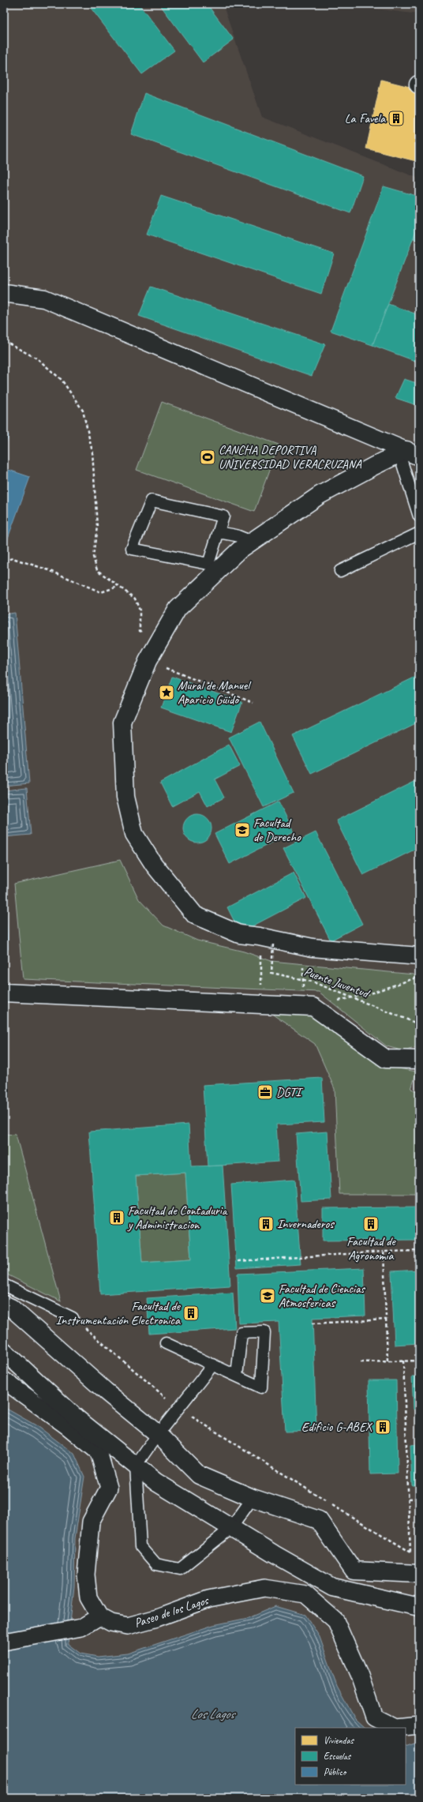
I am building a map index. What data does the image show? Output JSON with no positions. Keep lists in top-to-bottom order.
{
  "streets": {
    "street": ["Paseo de los Lagos"],
    "path": ["Puente Juventud"]
  },
  "water": ["Los Lagos"],
  "places": {
    "building": [
      "La Favela",
      "Facultad de Contaduria y Administracion",
      "Invernaderos",
      "Facultad de Agronomía",
      "Facultad de Instrumentación Electronica",
      "Edificio G-ABEX"
    ],
    "sports": ["CANCHA DEPORTIVA UNIVERSIDAD VERACRUZANA"],
    "place": ["Mural de Manuel Aparicio Güido"],
    "school or university": ["Facultad de Derecho", "Facultad de Ciencias Atmosfericas"],
    "office": ["DGTI"]
  },
  "legend": ["Viviendas", "Escuelas", "Público"]
}
